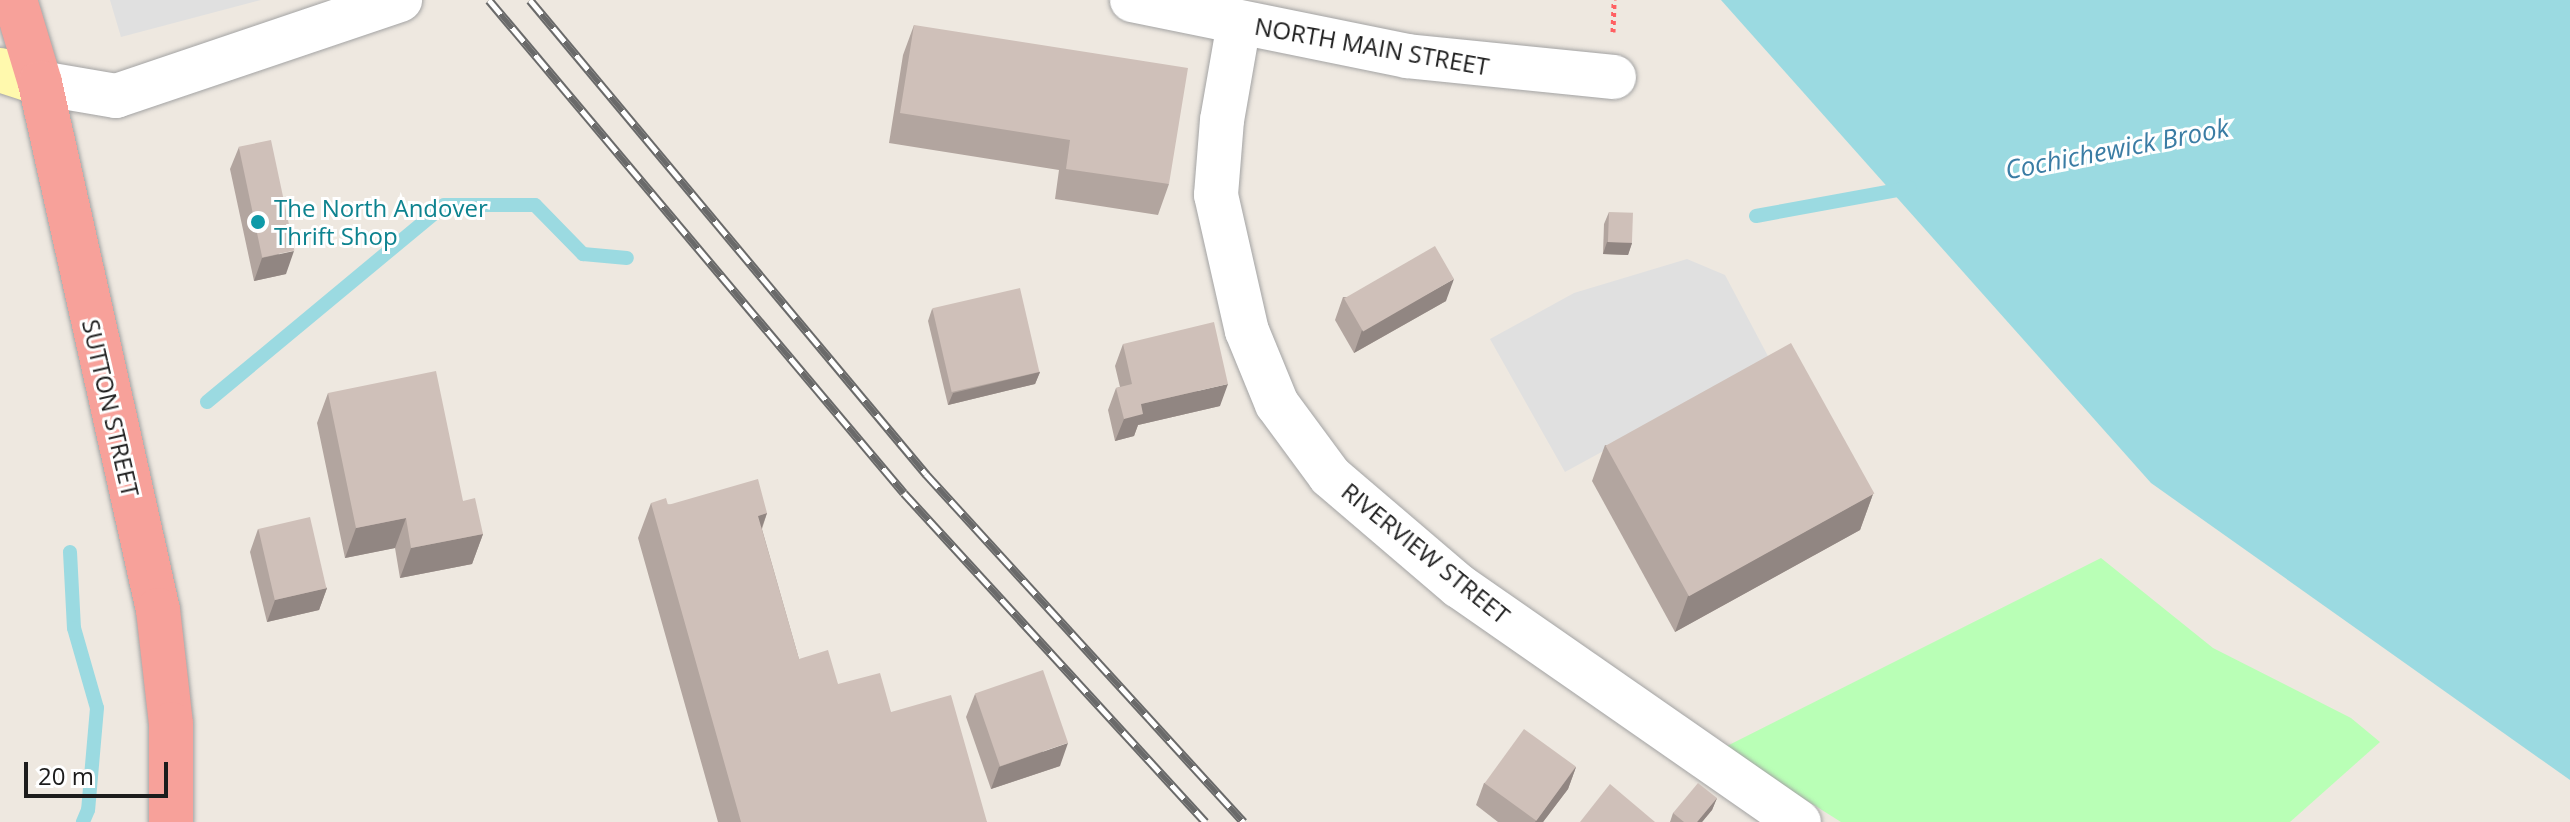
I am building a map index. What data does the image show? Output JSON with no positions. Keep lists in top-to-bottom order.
{
  "streets": {
    "highway": ["SUTTON STREET"],
    "street": ["NORTH MAIN STREET", "RIVERVIEW STREET"]
  },
  "crossings": [
    ["NORTH MAIN STREET", "RIVERVIEW STREET"]
  ],
  "water": ["Cochichewick Brook"],
  "places": ["The North Andover Thrift Shop"],
  "scale_bar": "20 m"
}
